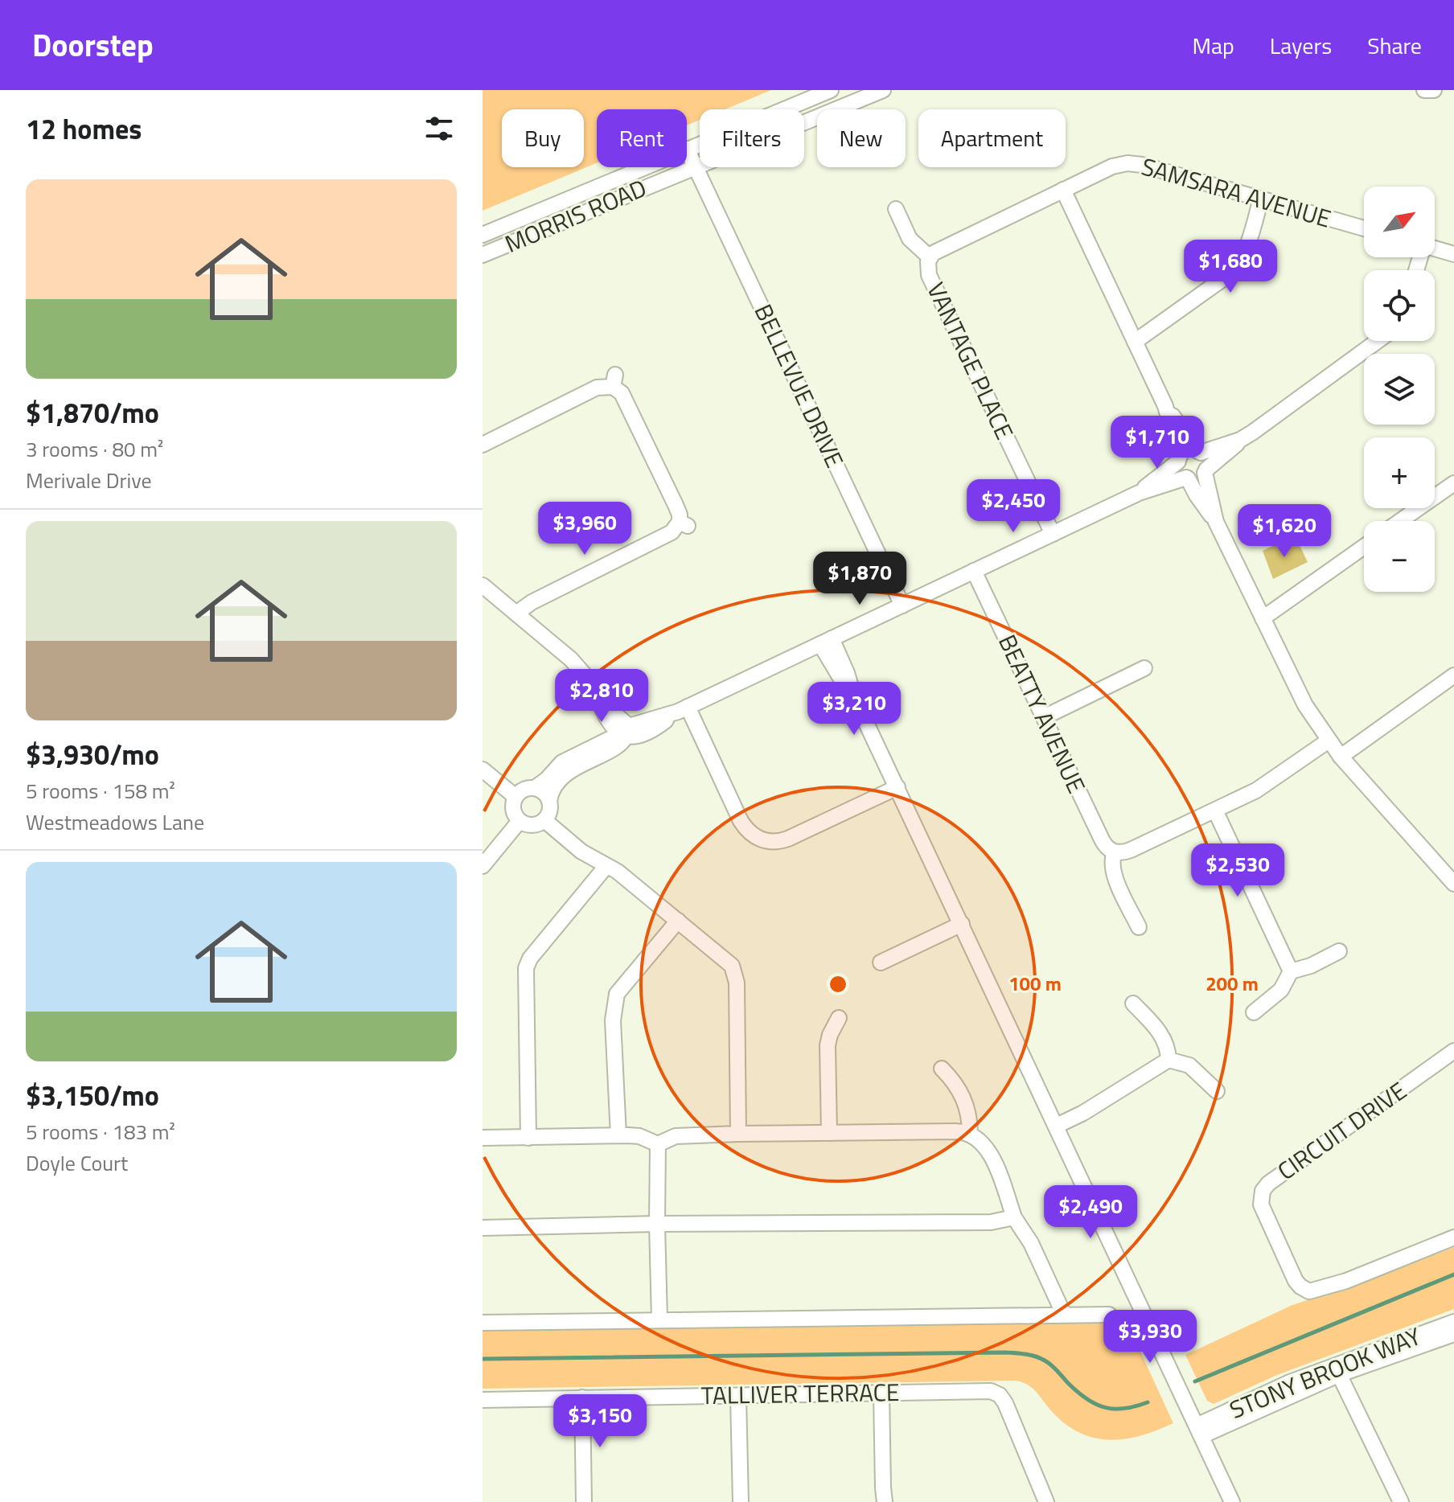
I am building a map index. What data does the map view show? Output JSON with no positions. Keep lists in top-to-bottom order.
{
  "streets": {
    "street": [
      "SAMSARA AVENUE",
      "MORRIS ROAD",
      "VANTAGE PLACE",
      "BELLEVUE DRIVE",
      "BEATTY AVENUE",
      "CIRCUIT DRIVE",
      "STONY BROOK WAY",
      "TALLIVER TERRACE"
    ]
  },
  "crossings": [
    ["SAMSARA AVENUE", "VANTAGE PLACE"],
    ["MORRIS ROAD", "BELLEVUE DRIVE"]
  ],
  "north": "top right",
  "page": {
    "header": "Doorstep",
    "nav": ["Map", "Layers", "Share"],
    "heading": "12 homes",
    "chip": [
      "Buy",
      "Rent",
      "Filters",
      "New",
      "Apartment"
    ],
    "list": [
      {
        "name": "$1,870/mo",
        "note": "3 rooms · 80 m² · Merivale Drive"
      },
      {
        "name": "$3,930/mo",
        "note": "5 rooms · 158 m² · Westmeadows Lane"
      },
      {
        "name": "$3,150/mo",
        "note": "5 rooms · 183 m² · Doyle Court"
      }
    ],
    "map_buttons": ["+", "−"],
    "price": [
      "$1,680",
      "$1,710",
      "$2,450",
      "$3,960",
      "$1,620",
      "$1,870",
      "$2,810",
      "$3,210",
      "$2,530",
      "$2,490",
      "$3,930",
      "$3,150"
    ]
  },
  "rings": ["100 m", "200 m"]
}
